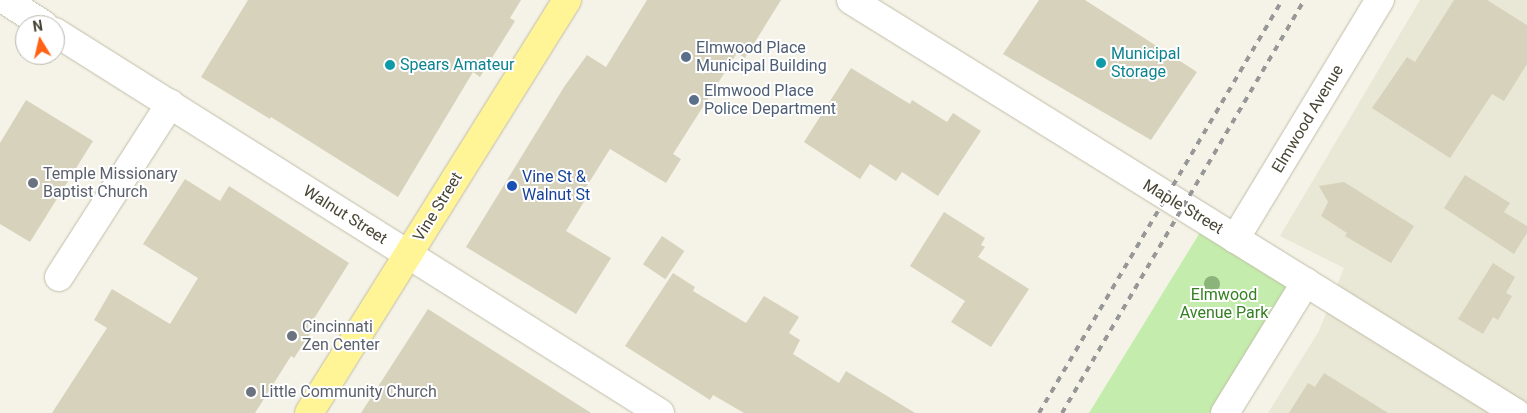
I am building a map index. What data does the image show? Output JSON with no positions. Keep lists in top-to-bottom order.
{
  "streets": {
    "main road": ["Vine Street"],
    "street": ["Elmwood Avenue", "Maple Street", "Walnut Street"]
  },
  "crossings": [
    ["Elmwood Avenue", "Maple Street"],
    ["Vine Street", "Walnut Street"]
  ],
  "parks": ["Elmwood Avenue Park"],
  "places": [
    "Elmwood Place Municipal Building",
    "Municipal Storage",
    "Spears Amateur",
    "Elmwood Place Police Department",
    "Temple Missionary Baptist Church",
    "Vine St & Walnut St",
    "Cincinnati Zen Center",
    "Little Community Church"
  ],
  "north": "top"
}
